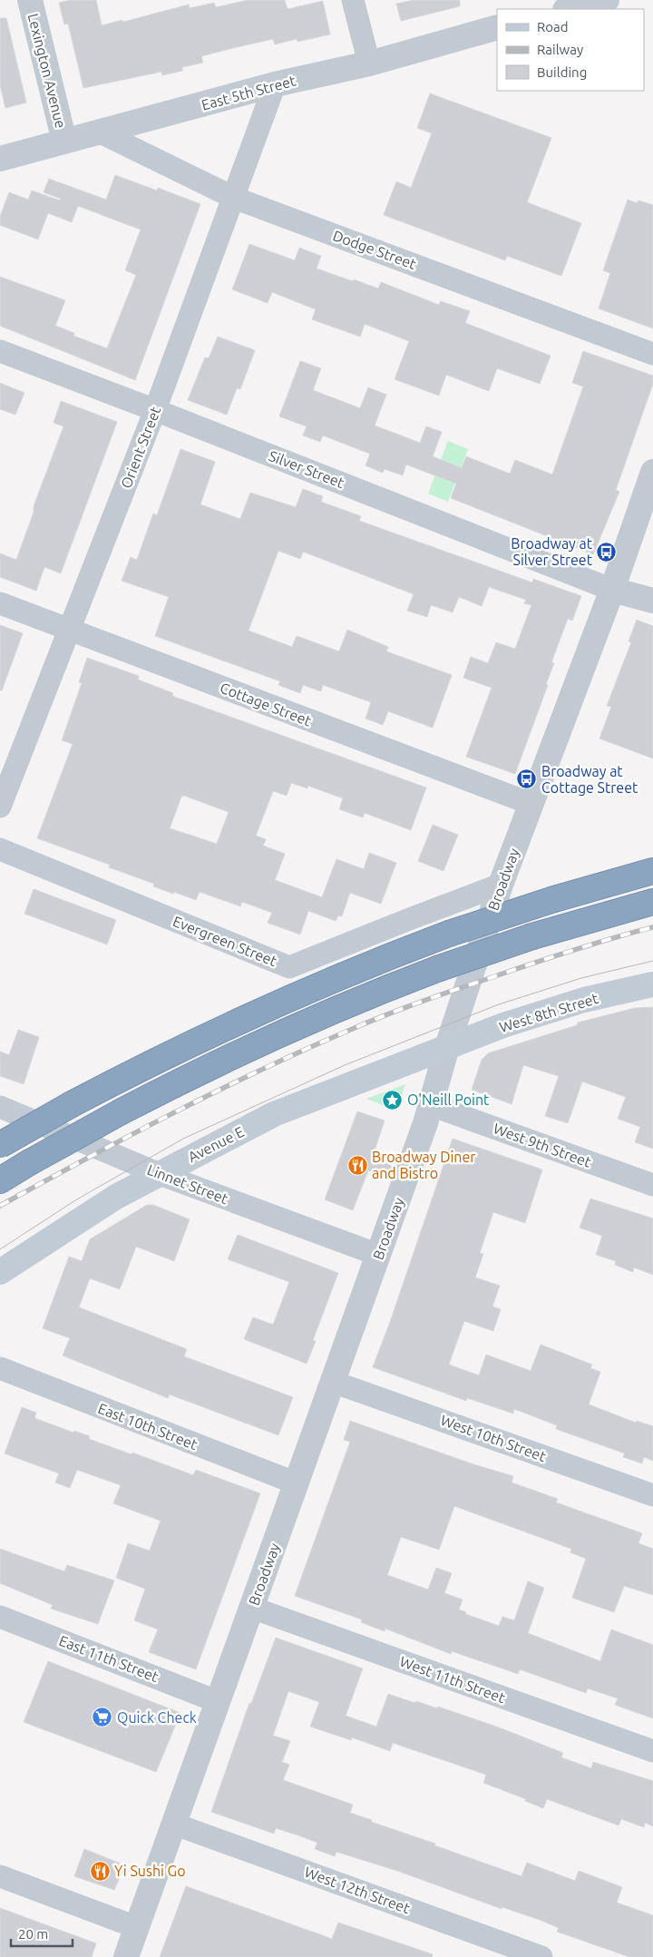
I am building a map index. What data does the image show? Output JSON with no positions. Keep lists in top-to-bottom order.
{
  "streets": {
    "main road": ["West 8th Street", "Avenue E"],
    "street": [
      "Lexington Avenue",
      "East 5th Street",
      "Dodge Street",
      "Orient Street",
      "Silver Street",
      "Cottage Street",
      "Broadway",
      "Evergreen Street",
      "West 9th Street",
      "Linnet Street",
      "East 10th Street",
      "West 10th Street",
      "East 11th Street",
      "West 11th Street",
      "West 12th Street"
    ]
  },
  "crossings": [
    ["Lexington Avenue", "East 5th Street"],
    ["East 5th Street", "Dodge Street"],
    ["East 5th Street", "Orient Street"],
    ["Dodge Street", "Orient Street"],
    ["Orient Street", "Silver Street"],
    ["Orient Street", "Cottage Street"],
    ["Silver Street", "Broadway"],
    ["Cottage Street", "Broadway"],
    ["Broadway", "Evergreen Street"],
    ["Broadway", "West 8th Street"],
    ["Broadway", "Avenue E"],
    ["Broadway", "West 9th Street"],
    ["Broadway", "Linnet Street"],
    ["Broadway", "East 10th Street"],
    ["Broadway", "West 10th Street"],
    ["Broadway", "East 11th Street"],
    ["Broadway", "West 11th Street"],
    ["Broadway", "West 12th Street"],
    ["West 8th Street", "Avenue E"],
    ["Avenue E", "Linnet Street"]
  ],
  "places": {
    "bus stop": ["Broadway at Silver Street", "Broadway at Cottage Street"],
    "place": ["O'Neill Point"],
    "restaurant": ["Broadway Diner and Bistro", "Yi Sushi Go"],
    "supermarket": ["Quick Check"]
  },
  "legend": ["Road", "Railway", "Building"],
  "scale_bar": "20 m"
}
